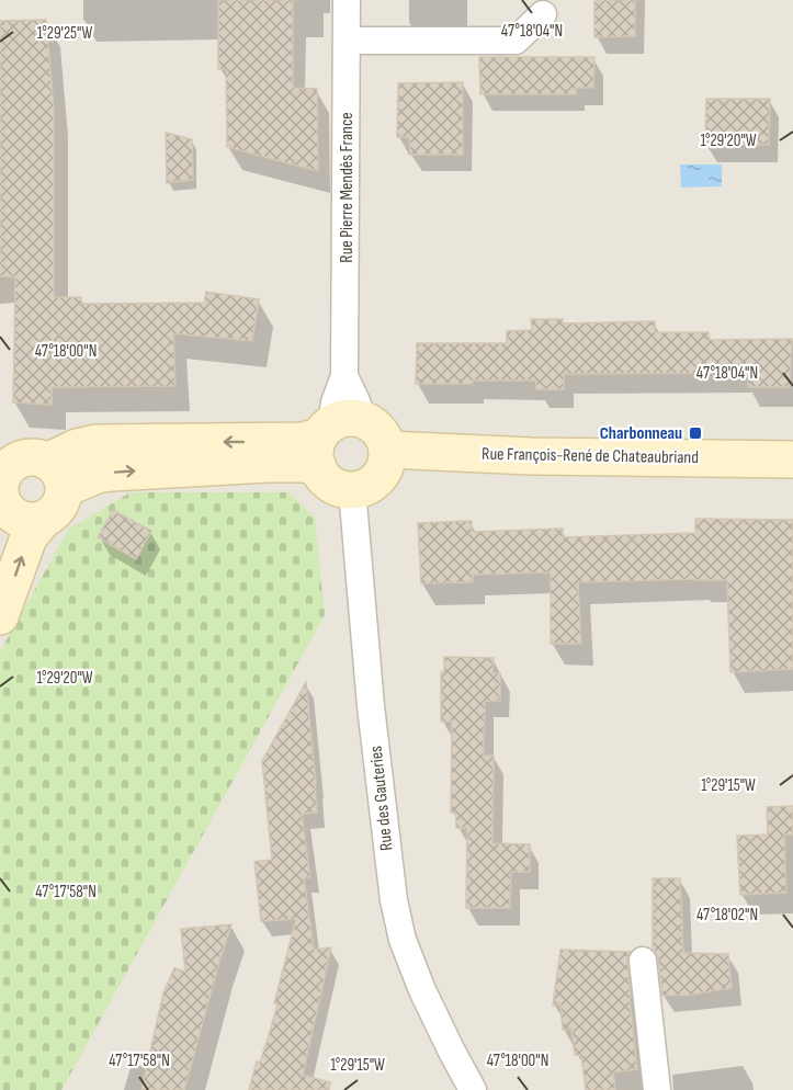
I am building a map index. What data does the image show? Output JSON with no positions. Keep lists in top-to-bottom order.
{
  "streets": {
    "street": ["Rue Pierre Mendès France", "Rue François-René de Chateaubriand", "Rue des Gauteries"]
  },
  "crossings": [
    ["Rue Pierre Mendès France", "Rue François-René de Chateaubriand"],
    ["Rue Pierre Mendès France", "Rue des Gauteries"],
    ["Rue François-René de Chateaubriand", "Rue des Gauteries"]
  ],
  "places": {
    "transit": ["Charbonneau"]
  },
  "coordinates": [
    "47°18'04\"N",
    "1°29'25\"W",
    "1°29'20\"W",
    "47°18'00\"N",
    "1°29'15\"W",
    "47°17'58\"N",
    "47°18'02\"N"
  ]
}
